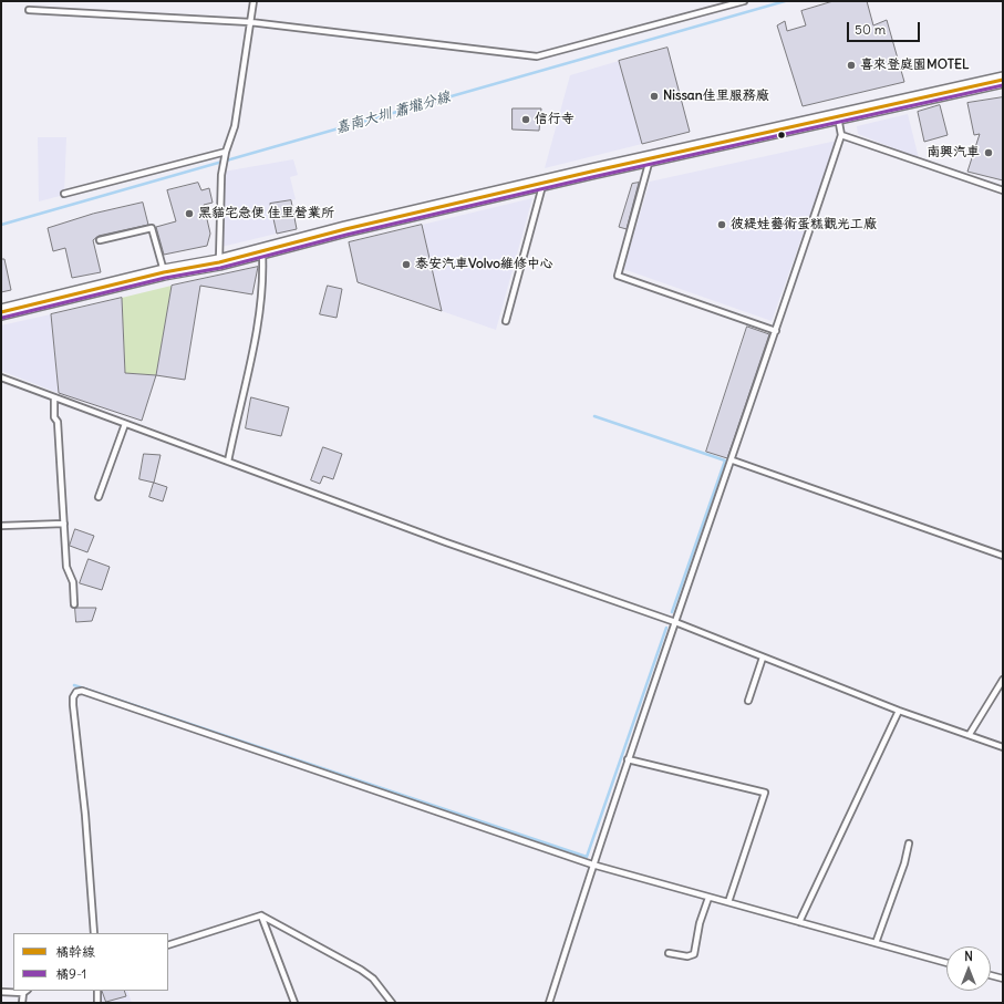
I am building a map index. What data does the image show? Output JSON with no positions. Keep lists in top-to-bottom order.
{
  "water": ["嘉南大圳 蕭壠分線"],
  "places": [
    "喜來登庭園MOTEL",
    "Nissan佳里服務廠",
    "信行寺",
    "南興汽車",
    "黑貓宅急便 佳里營業所",
    "彼緹娃藝術蛋糕觀光工廠",
    "泰安汽車Volvo維修中心"
  ],
  "lines": ["transit line 橘幹線", "transit line 橘9-1"],
  "legend": ["橘幹線", "橘9-1"],
  "scale_bar": "50 m",
  "north": "top"
}
